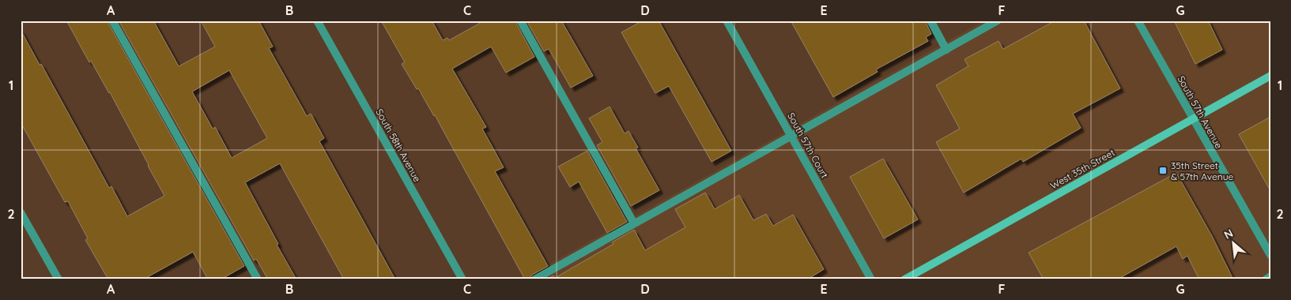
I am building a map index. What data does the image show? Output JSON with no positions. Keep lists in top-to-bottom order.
{
  "streets": {
    "street": [
      "South 57th Avenue",
      "South 58th Avenue",
      "South 57th Court",
      "West 35th Street"
    ]
  },
  "crossings": [
    ["South 57th Avenue", "West 35th Street"]
  ],
  "places": {
    "transit": ["35th Street & 57th Avenue"]
  },
  "north": "top left",
  "grid": {
    "columns": [
      "A",
      "B",
      "C",
      "D",
      "E",
      "F",
      "G"
    ],
    "rows": ["1", "2"]
  }
}
